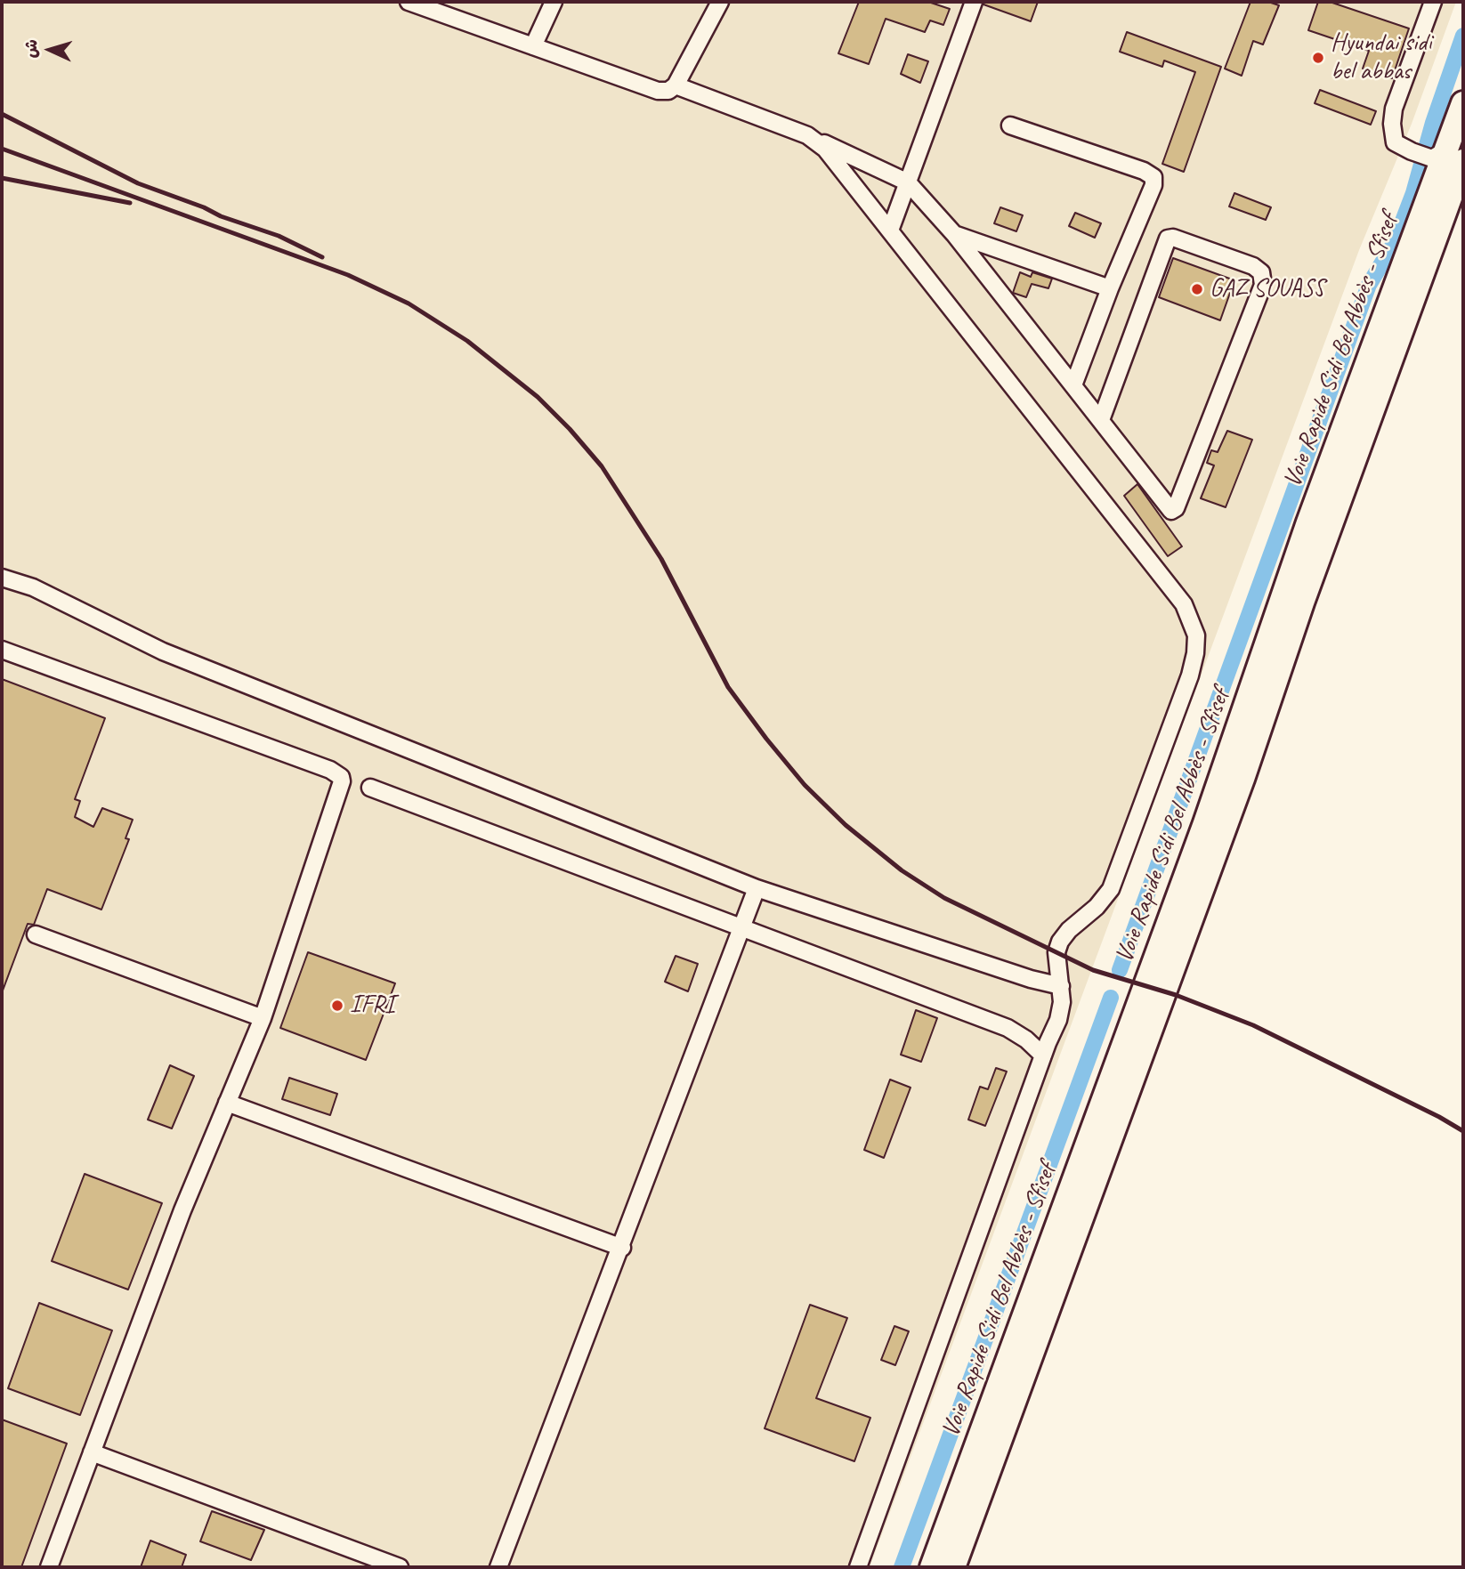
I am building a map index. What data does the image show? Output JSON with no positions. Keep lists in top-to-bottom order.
{
  "streets": {
    "highway": ["Voie Rapide Sidi Bel Abbès - Sfisef"]
  },
  "places": ["Hyundai sidi bel abbas", "GAZ SOUASS", "IFRI"],
  "north": "left"
}
